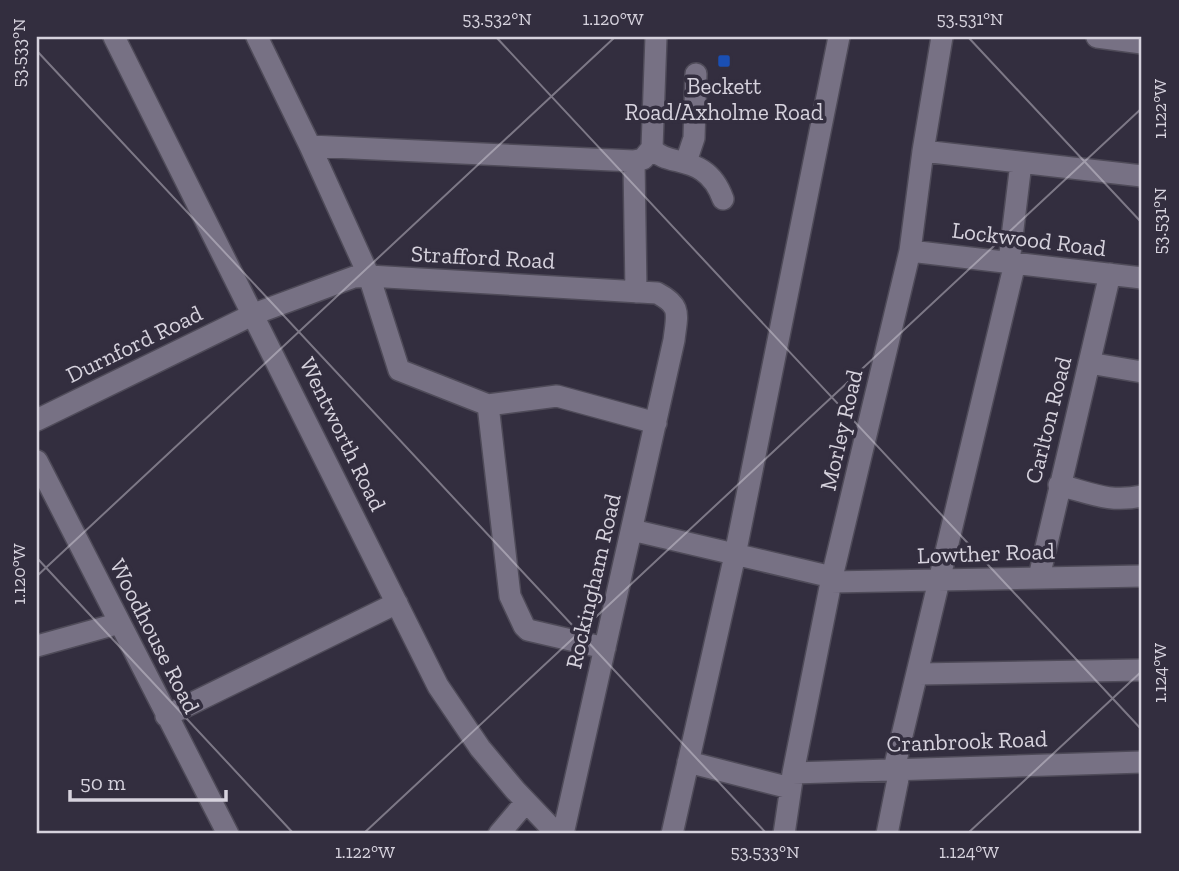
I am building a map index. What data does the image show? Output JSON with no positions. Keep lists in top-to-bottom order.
{
  "streets": {
    "street": [
      "Lockwood Road",
      "Strafford Road",
      "Durnford Road",
      "Carlton Road",
      "Morley Road",
      "Wentworth Road",
      "Lowther Road",
      "Rockingham Road",
      "Woodhouse Road",
      "Cranbrook Road"
    ]
  },
  "crossings": [
    ["Lockwood Road", "Carlton Road"],
    ["Lockwood Road", "Morley Road"],
    ["Strafford Road", "Durnford Road"],
    ["Strafford Road", "Wentworth Road"],
    ["Strafford Road", "Rockingham Road"],
    ["Durnford Road", "Wentworth Road"],
    ["Carlton Road", "Lowther Road"],
    ["Morley Road", "Lowther Road"],
    ["Morley Road", "Cranbrook Road"],
    ["Lowther Road", "Rockingham Road"]
  ],
  "places": {
    "transit": ["Beckett Road/Axholme Road"]
  },
  "scale_bar": "50 m",
  "coordinates": [
    "53.532°N",
    "1.120°W",
    "53.531°N",
    "53.533°N",
    "1.122°W",
    "1.124°W"
  ]
}
